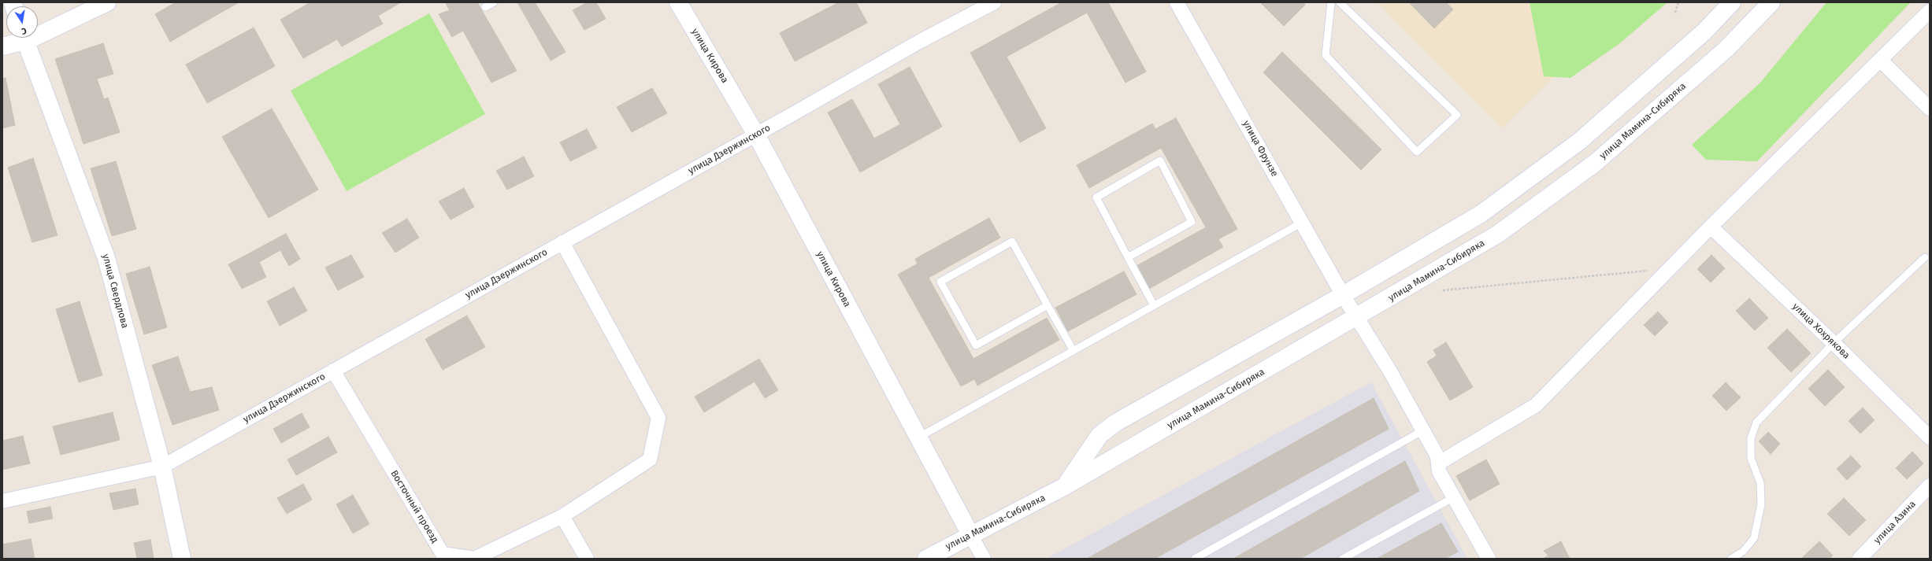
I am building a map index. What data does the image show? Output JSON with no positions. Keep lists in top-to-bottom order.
{
  "streets": {
    "main road": ["улица Кирова", "улица Мамина-Сибиряка", "улица Свердлова"],
    "street": [
      "улица Фрунзе",
      "улица Дзержинского",
      "улица Хохрякова",
      "Восточный проезд",
      "улица Азина"
    ]
  },
  "crossings": [
    ["улица Кирова", "улица Мамина-Сибиряка"],
    ["улица Кирова", "улица Дзержинского"],
    ["улица Мамина-Сибиряка", "улица Фрунзе"],
    ["улица Дзержинского", "улица Свердлова"],
    ["улица Дзержинского", "Восточный проезд"]
  ],
  "north": "bottom"
}
